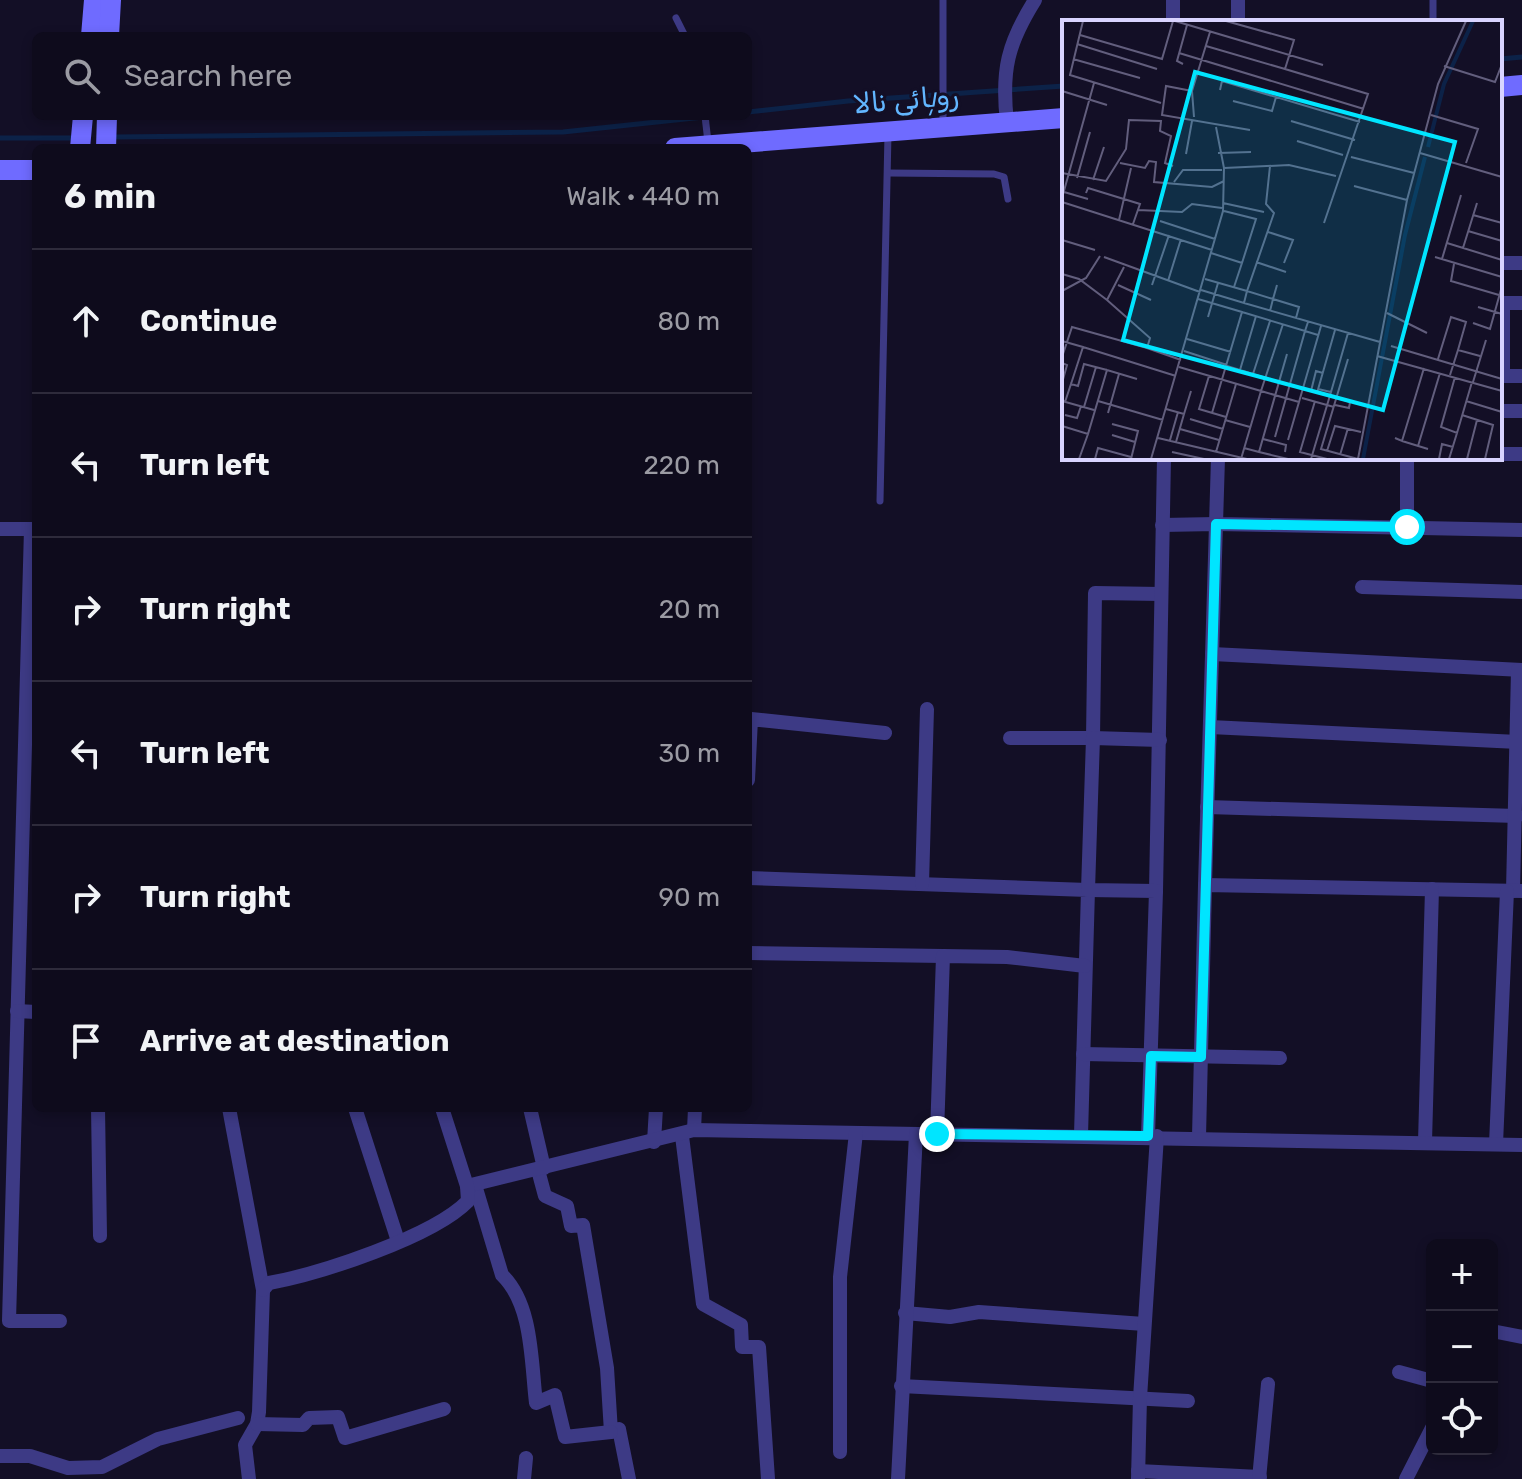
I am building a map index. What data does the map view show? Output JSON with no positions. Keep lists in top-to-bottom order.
{
  "water": ["روہائی نالا"],
  "page": {
    "search": "Search here",
    "heading": ["6 min", "Walk · 440 m"],
    "list": [
      ["Continue", "80 m"],
      ["Turn left", "220 m"],
      ["Turn right", "20 m"],
      ["Turn left", "30 m"],
      ["Turn right", "90 m"],
      "Arrive at destination"
    ],
    "map_buttons": ["+", "−"]
  }
}
